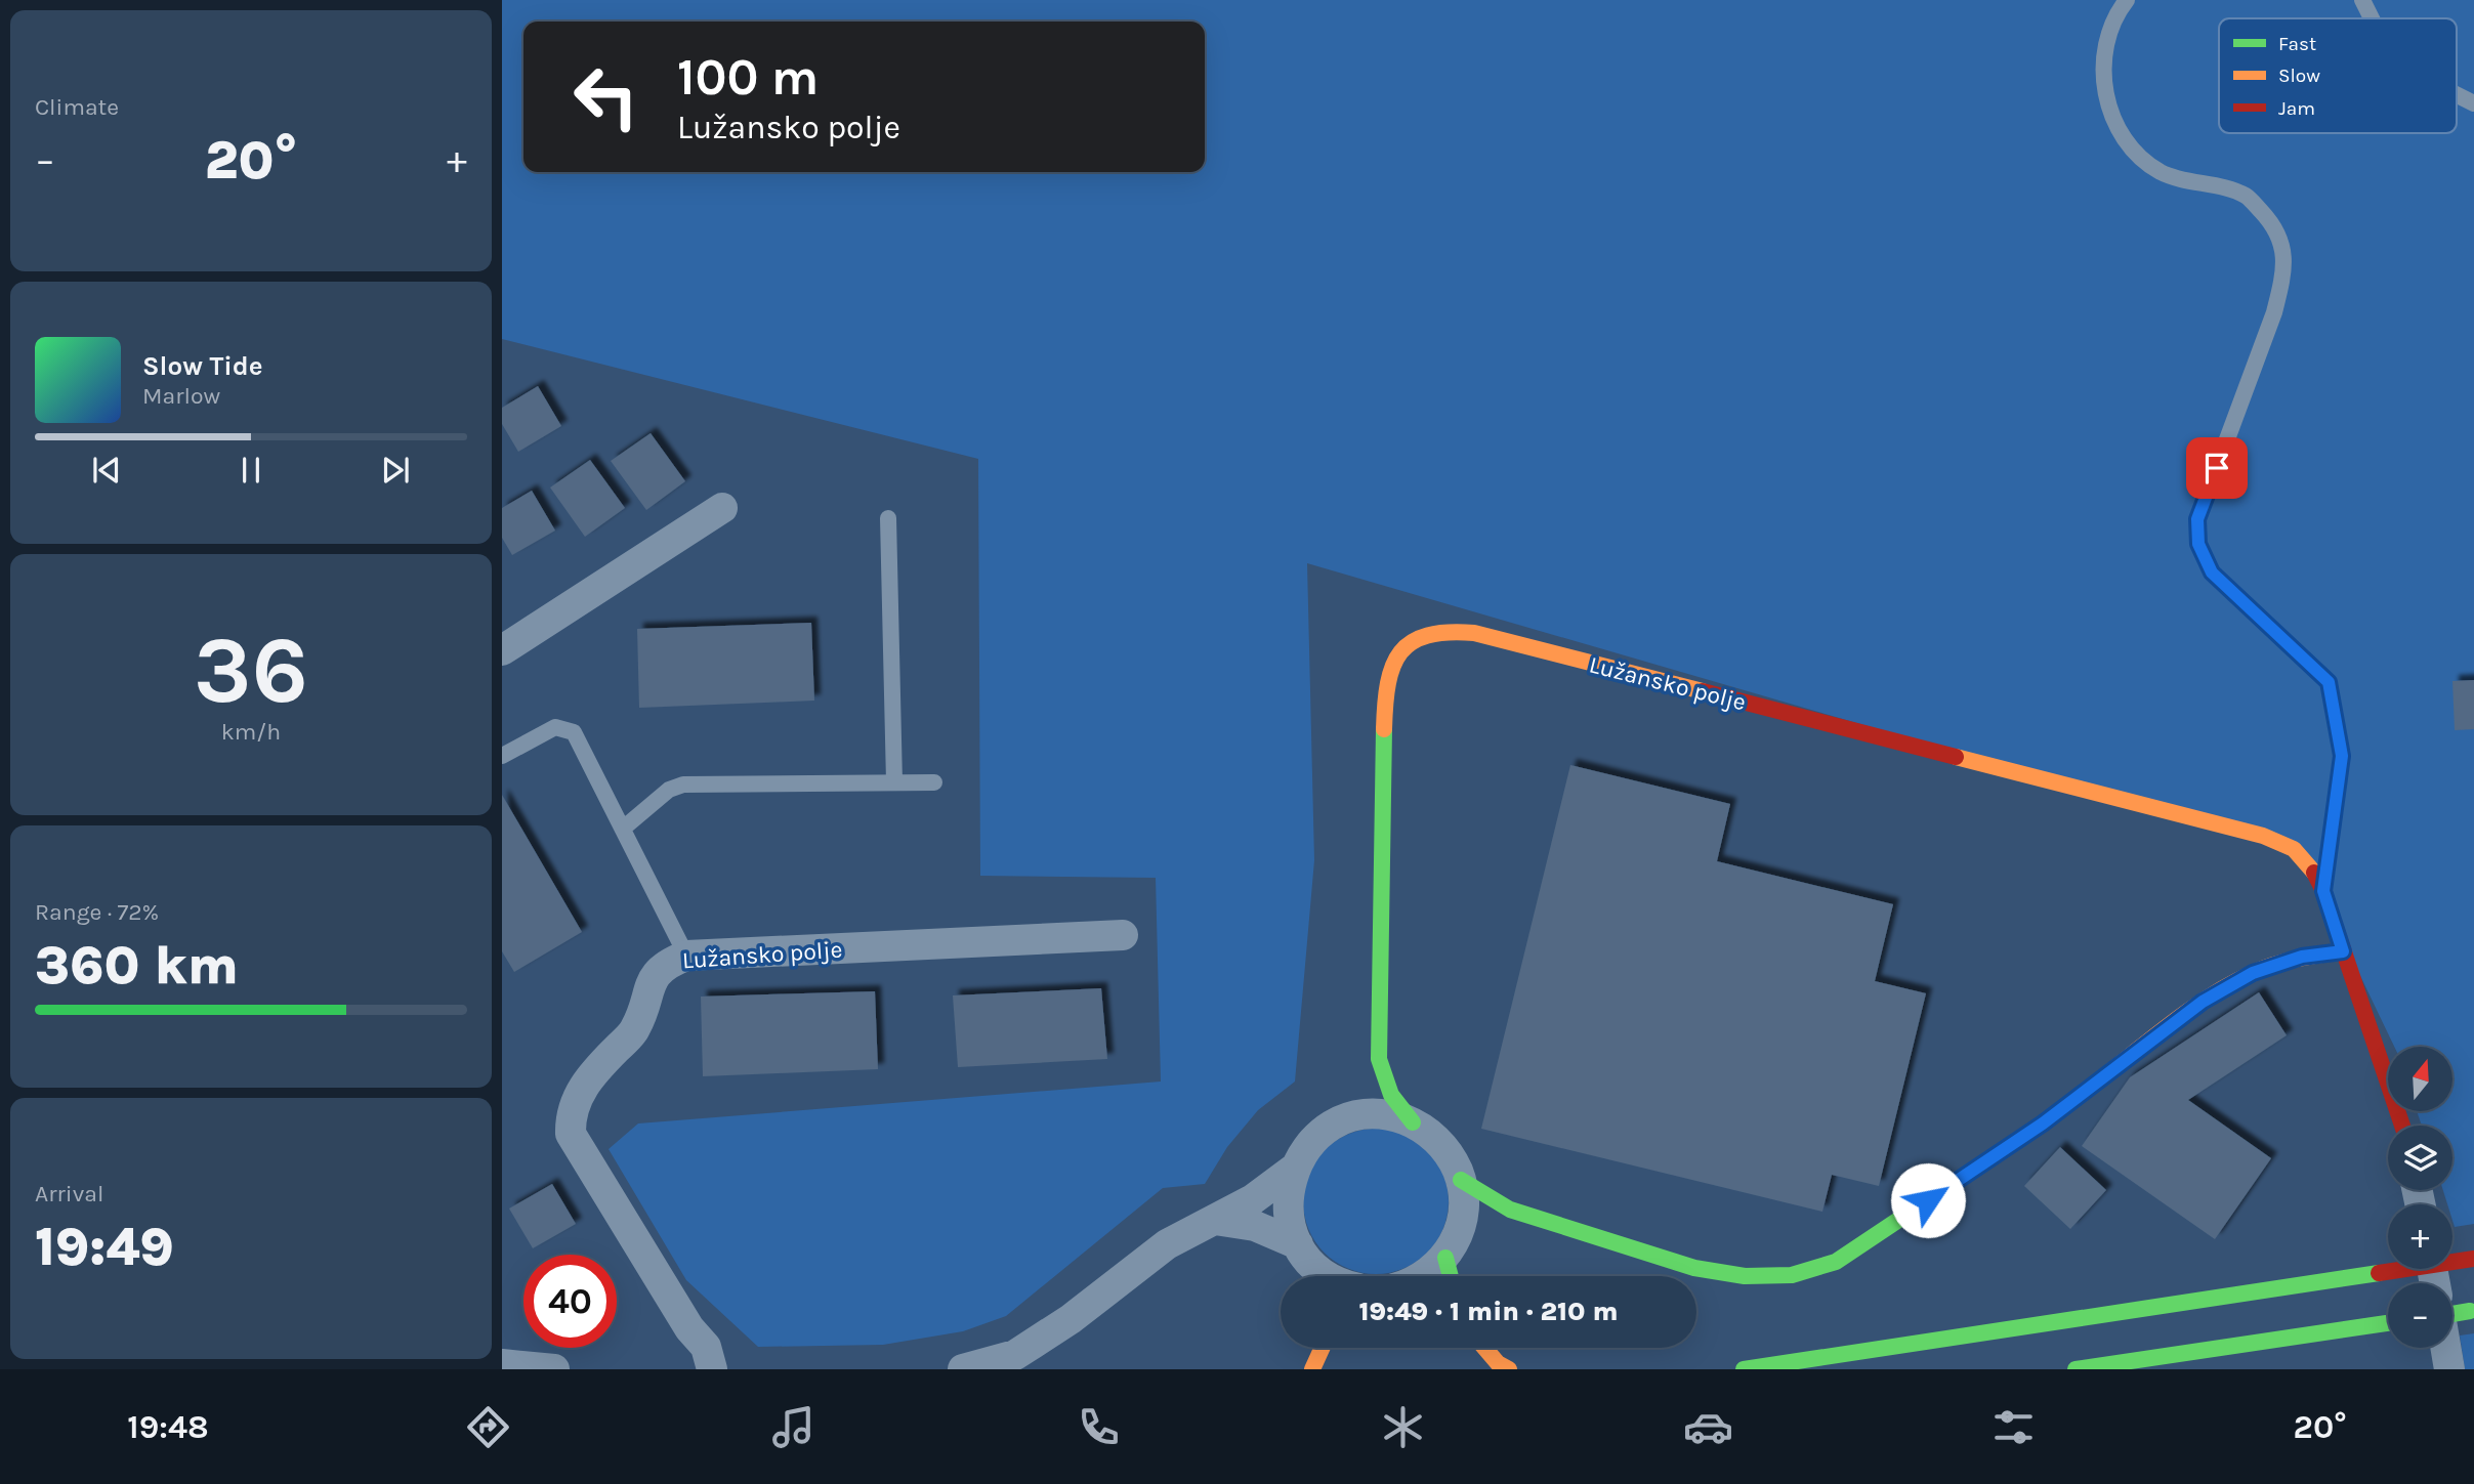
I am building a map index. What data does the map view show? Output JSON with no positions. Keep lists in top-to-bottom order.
{
  "streets": {
    "main road": ["Lužansko polje"]
  },
  "legend": ["Fast", "Slow", "Jam"],
  "north": "top",
  "page": {
    "tile": [
      "Climate",
      ["36", "km/h"],
      ["Range · 72%", "360 km"],
      ["Arrival", "19:49"]
    ],
    "turn": ["100 m", "Lužansko polje"],
    "heat": ["−", "20°", "+"],
    "song": ["Slow Tide", "Marlow"],
    "map_buttons": ["+", "−"],
    "limit": "40",
    "trip": "19:49 · 1 min · 210 m",
    "tabs": ["19:48", "20°"]
  }
}
